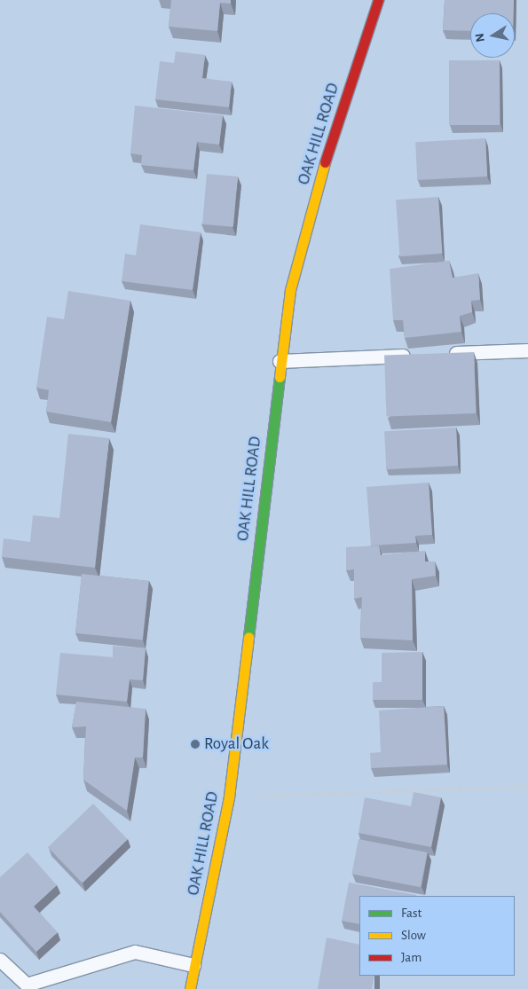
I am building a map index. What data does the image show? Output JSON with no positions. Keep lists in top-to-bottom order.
{
  "streets": {
    "main road": ["OAK HILL ROAD"]
  },
  "places": ["Royal Oak"],
  "legend": ["Fast", "Slow", "Jam"],
  "north": "left"
}
